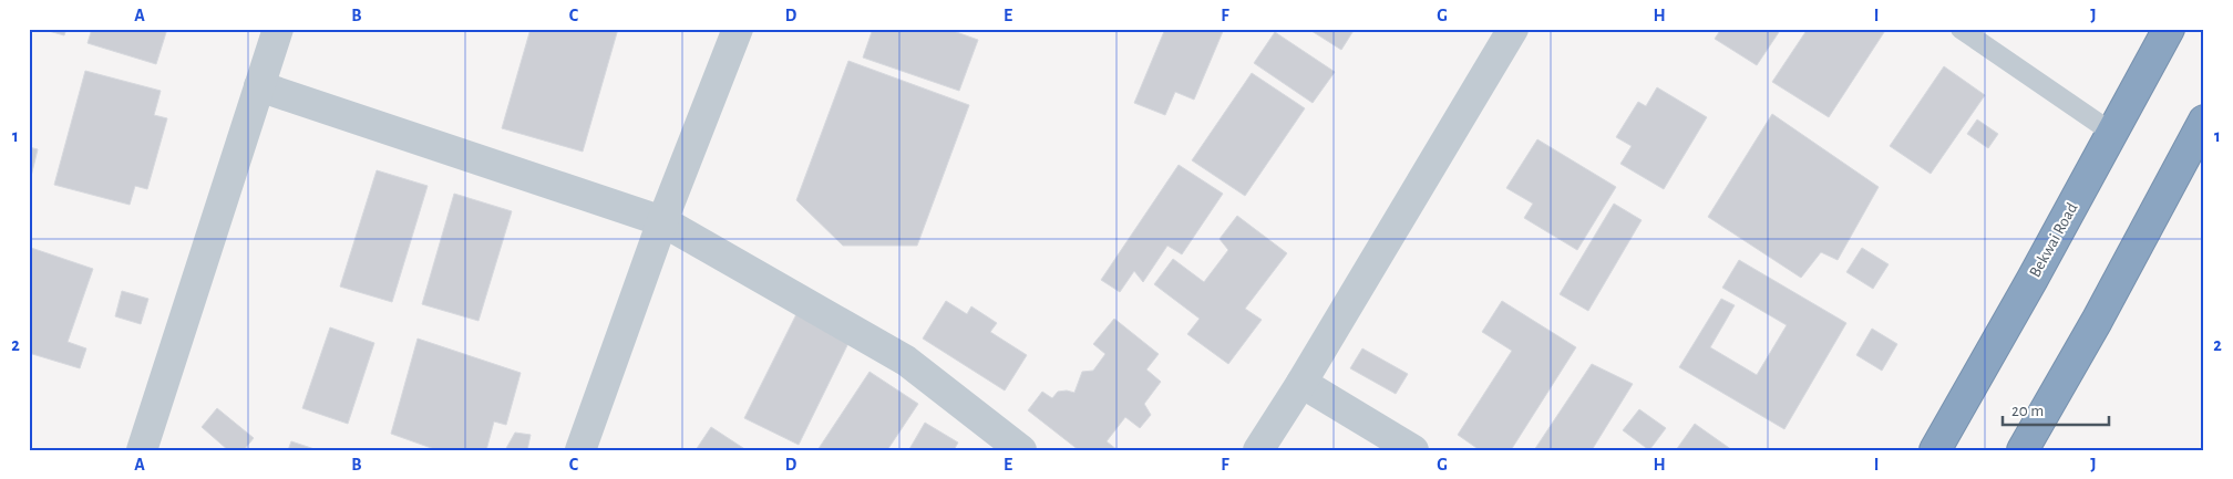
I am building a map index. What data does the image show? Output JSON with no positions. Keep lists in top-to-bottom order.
{
  "streets": {
    "highway": ["Bekwai Road"]
  },
  "scale_bar": "20 m",
  "grid": {
    "columns": [
      "A",
      "B",
      "C",
      "D",
      "E",
      "F",
      "G",
      "H",
      "I",
      "J"
    ],
    "rows": ["1", "2"]
  }
}
